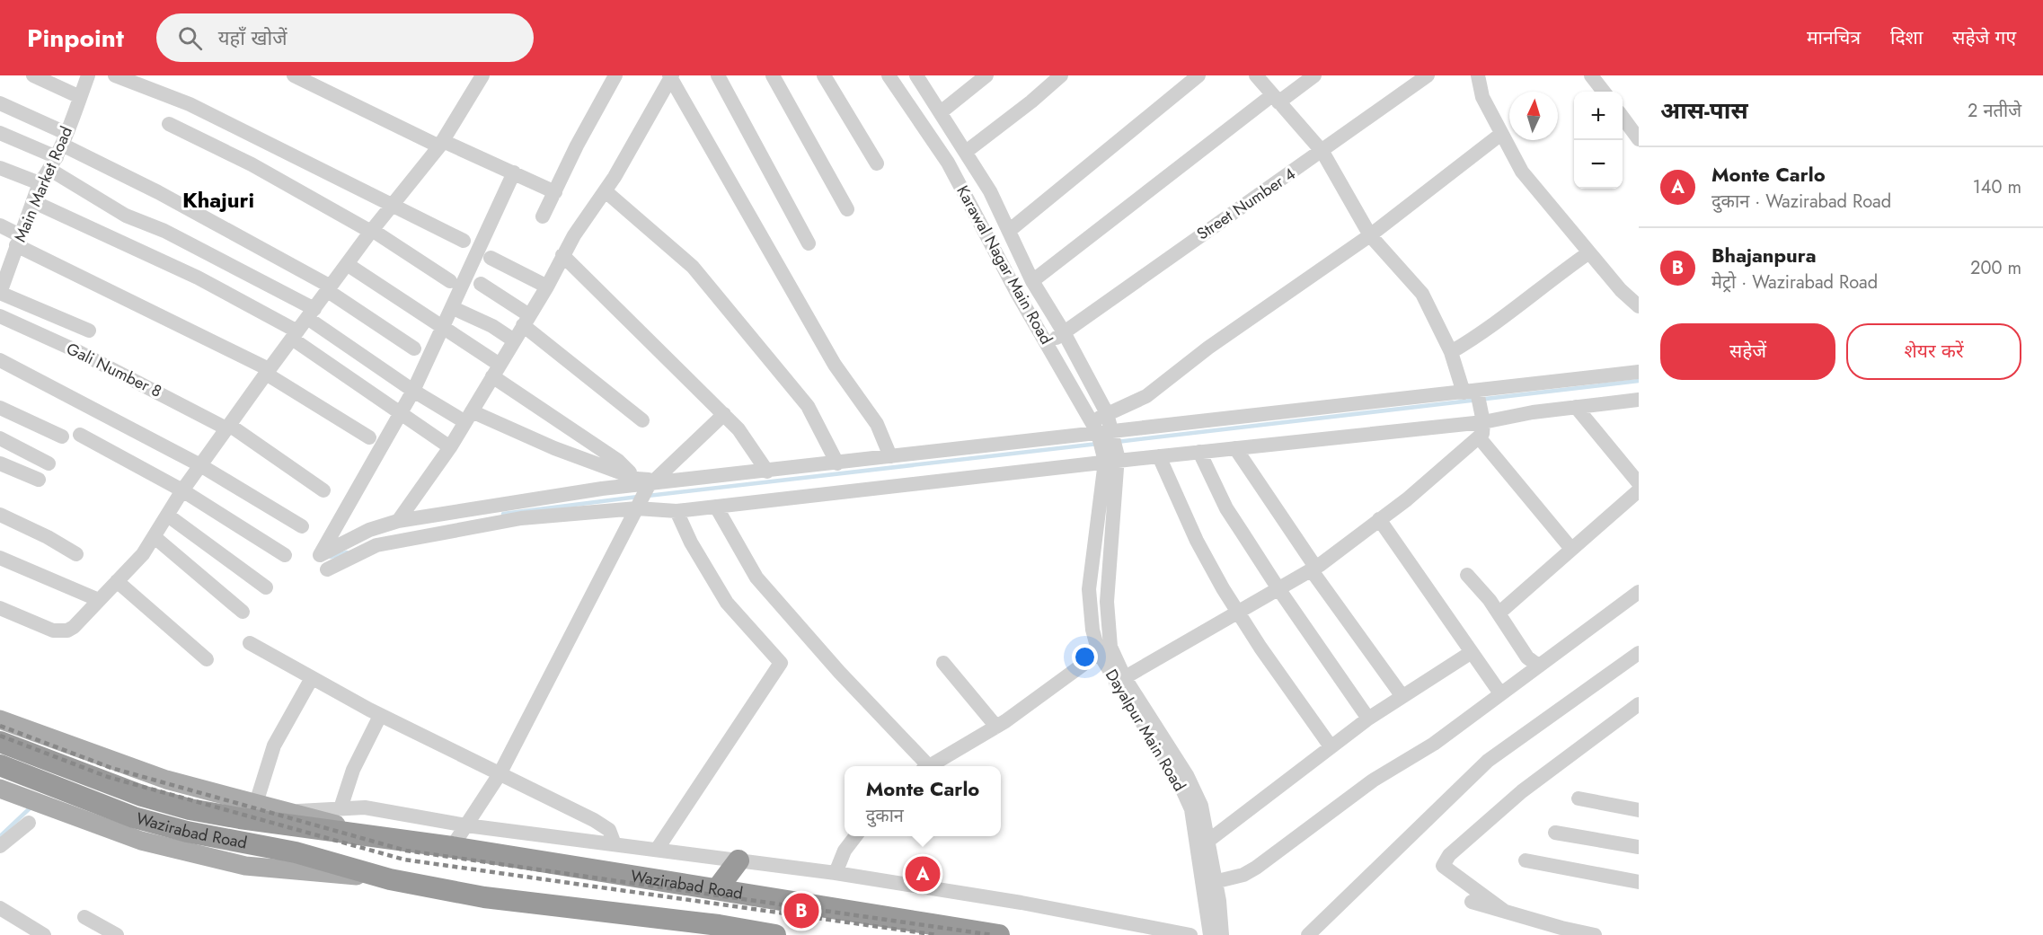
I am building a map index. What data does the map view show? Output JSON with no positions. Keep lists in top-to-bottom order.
{
  "streets": {
    "highway": ["Wazirabad Road"],
    "street": [
      "Main Market Road",
      "Street Number 4",
      "Karawal Nagar Main Road",
      "Gali Number 8",
      "Dayalpur Main Road"
    ]
  },
  "crossings": [
    ["Street Number 4", "Karawal Nagar Main Road"],
    ["Karawal Nagar Main Road", "Dayalpur Main Road"]
  ],
  "districts": ["Khajuri"],
  "north": "top",
  "page": {
    "header": "Pinpoint",
    "search": "यहाँ खोजें",
    "nav": ["मानचित्र", "दिशा", "सहेजे गए"],
    "heading": ["आस-पास", "2 नतीजे"],
    "map_buttons": ["+", "−"],
    "list": [
      {
        "mark": "A",
        "name": "Monte Carlo",
        "note": "दुकान · Wazirabad Road",
        "value": "140 m"
      },
      {
        "mark": "B",
        "name": "Bhajanpura",
        "note": "मेट्रो · Wazirabad Road",
        "value": "200 m"
      }
    ],
    "buttons": ["सहेजें", "शेयर करें"],
    "popup": ["Monte Carlo", "दुकान"],
    "pins": ["A", "B"]
  }
}
